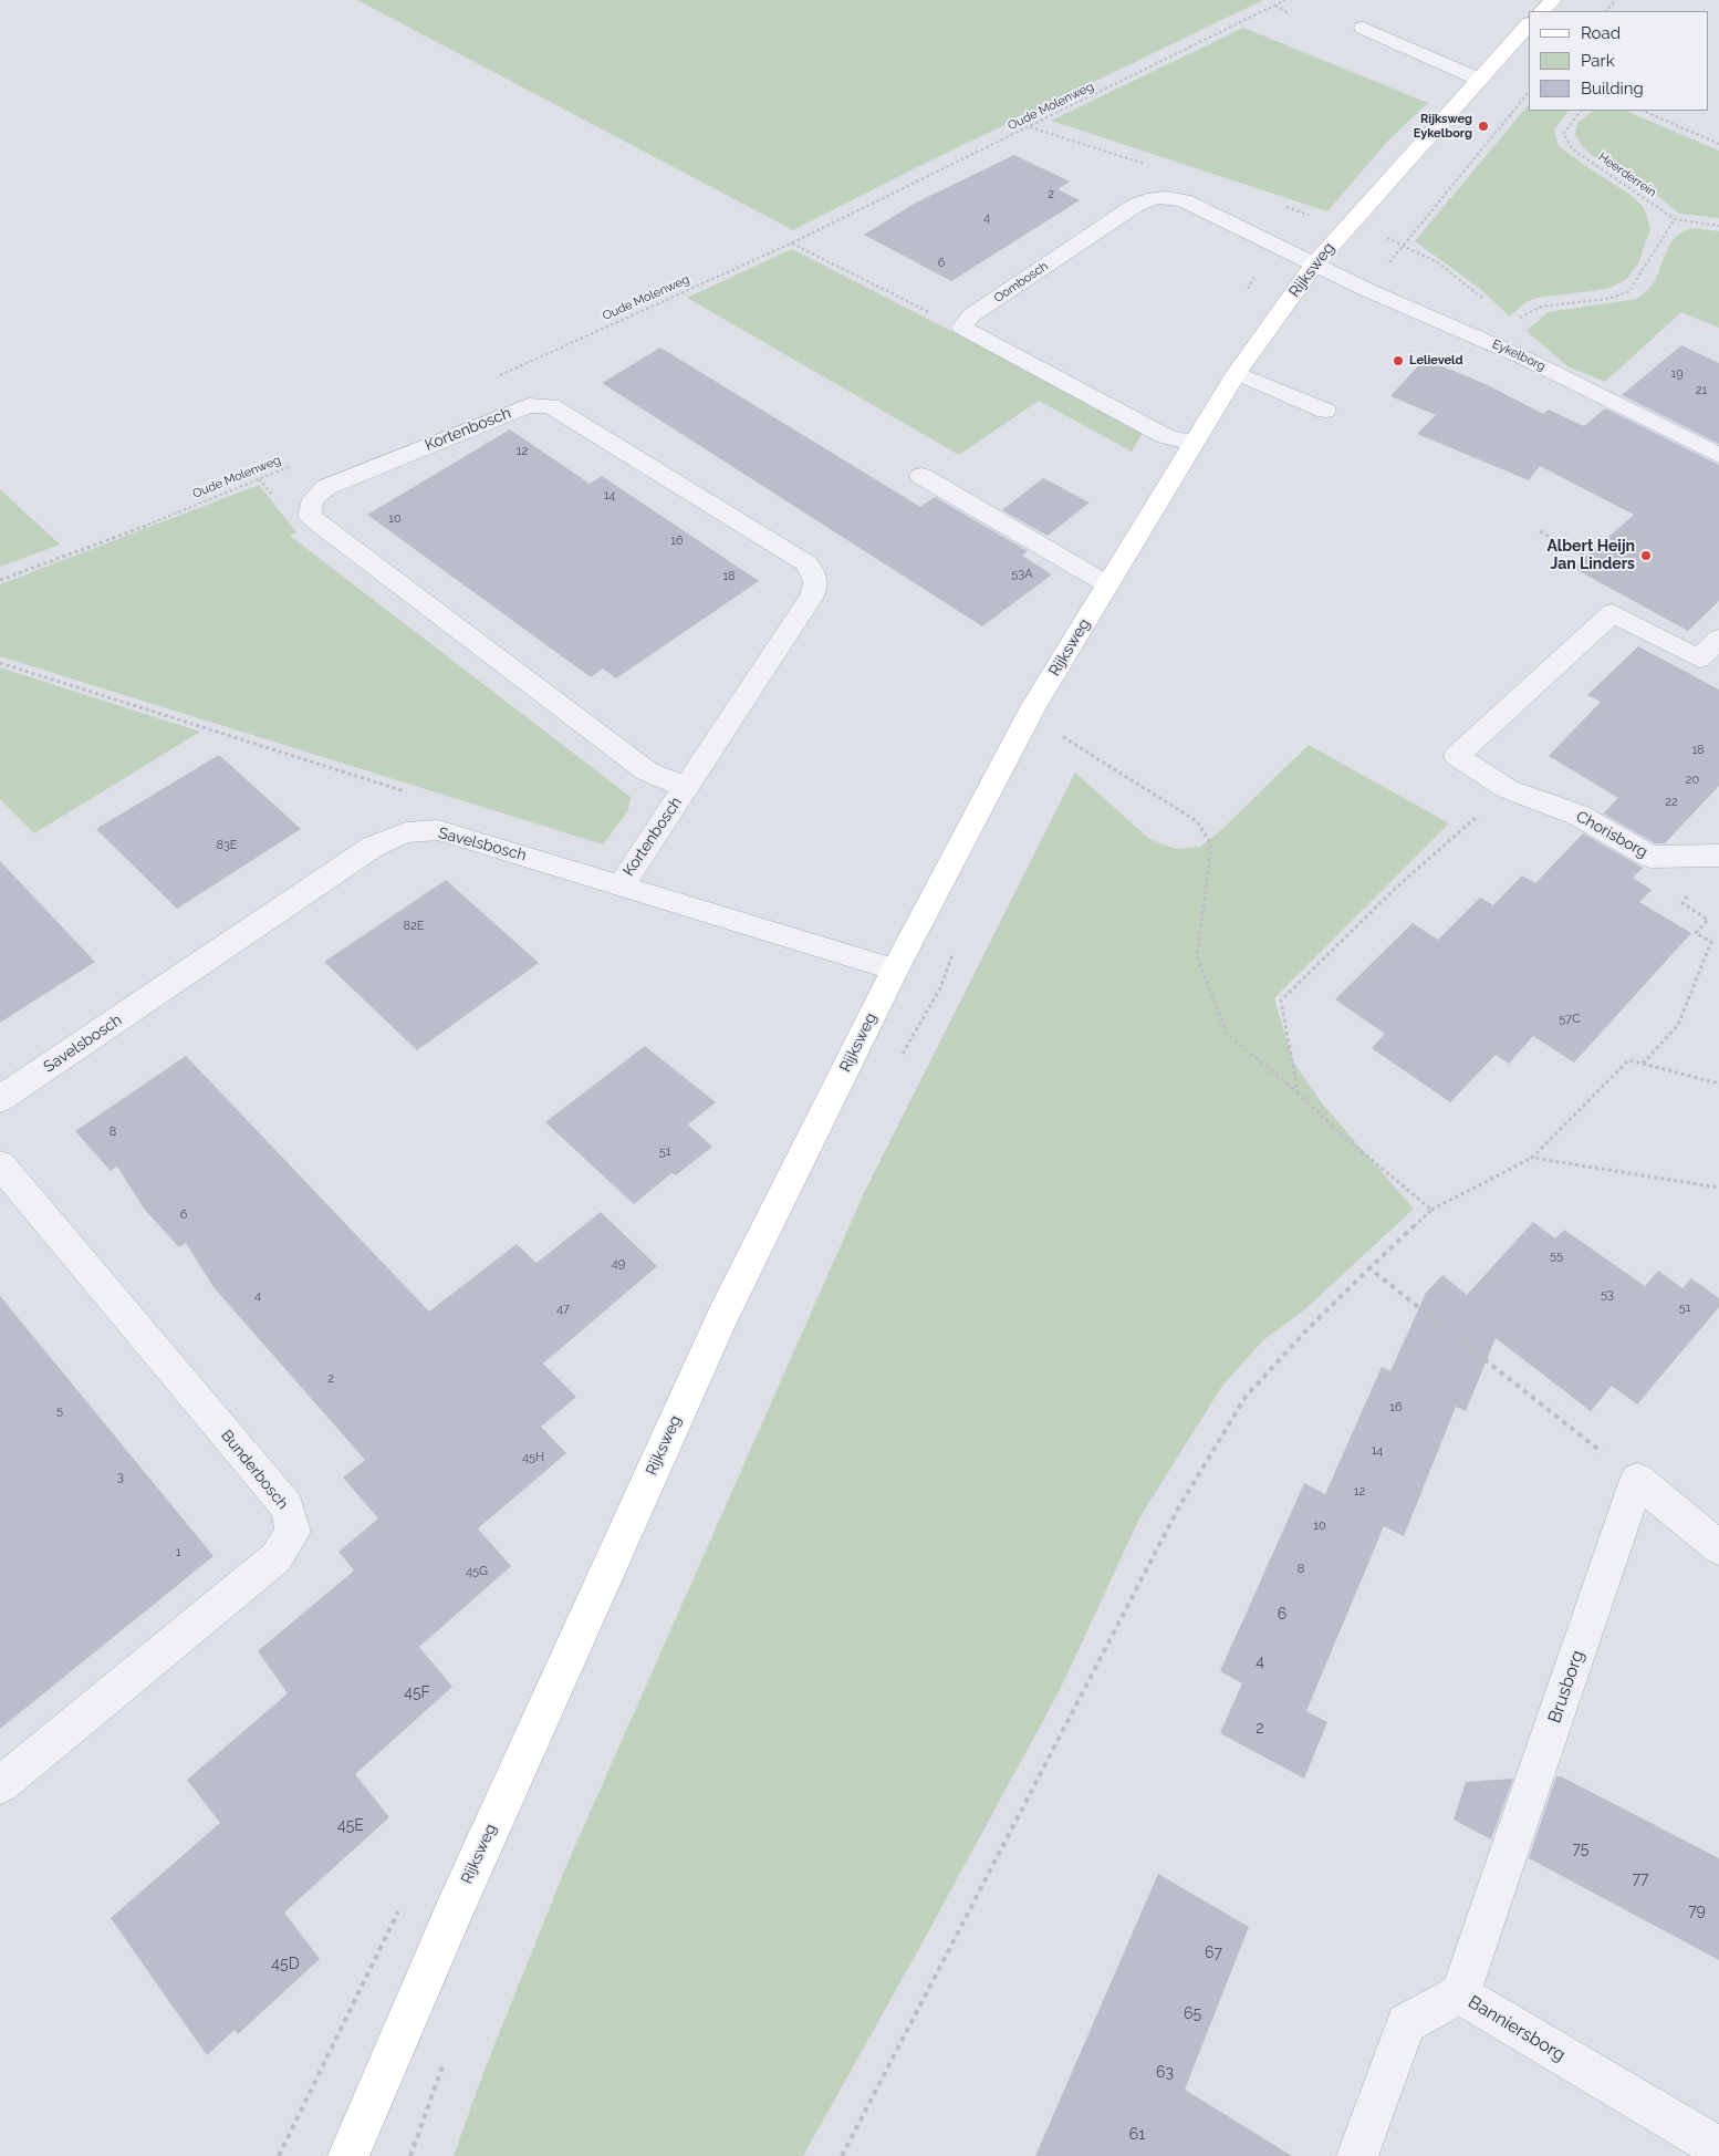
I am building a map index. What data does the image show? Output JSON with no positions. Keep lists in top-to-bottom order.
{
  "streets": {
    "main road": ["Rijksweg"],
    "street": [
      "Oombosch",
      "Eykelborg",
      "Kortenbosch",
      "Chorisborg",
      "Savelsbosch",
      "Bunderbosch",
      "Brusborg",
      "Banniersborg"
    ],
    "path": ["Oude Molenweg", "Heerderrein"]
  },
  "crossings": [
    ["Rijksweg", "Oombosch"],
    ["Rijksweg", "Eykelborg"],
    ["Rijksweg", "Savelsbosch"],
    ["Oombosch", "Eykelborg"],
    ["Kortenbosch", "Savelsbosch"],
    ["Brusborg", "Banniersborg"]
  ],
  "places": ["Rijksweg Eykelborg", "Lelieveld", "Albert Heijn Jan Linders"],
  "house_numbers": [
    "2",
    "4",
    "6",
    "19",
    "21",
    "12",
    "14",
    "10",
    "16",
    "53A",
    "18",
    "18",
    "20",
    "22",
    "83E",
    "82E",
    "57C",
    "8",
    "51",
    "6",
    "55",
    "49",
    "53",
    "4",
    "51",
    "47",
    "2",
    "16",
    "5",
    "14",
    "45H",
    "3",
    "12",
    "10",
    "1",
    "8",
    "45G",
    "6",
    "4",
    "45F",
    "2",
    "45E",
    "75",
    "77",
    "79",
    "67",
    "45D",
    "65",
    "63",
    "61"
  ],
  "legend": ["Road", "Park", "Building"]
}
